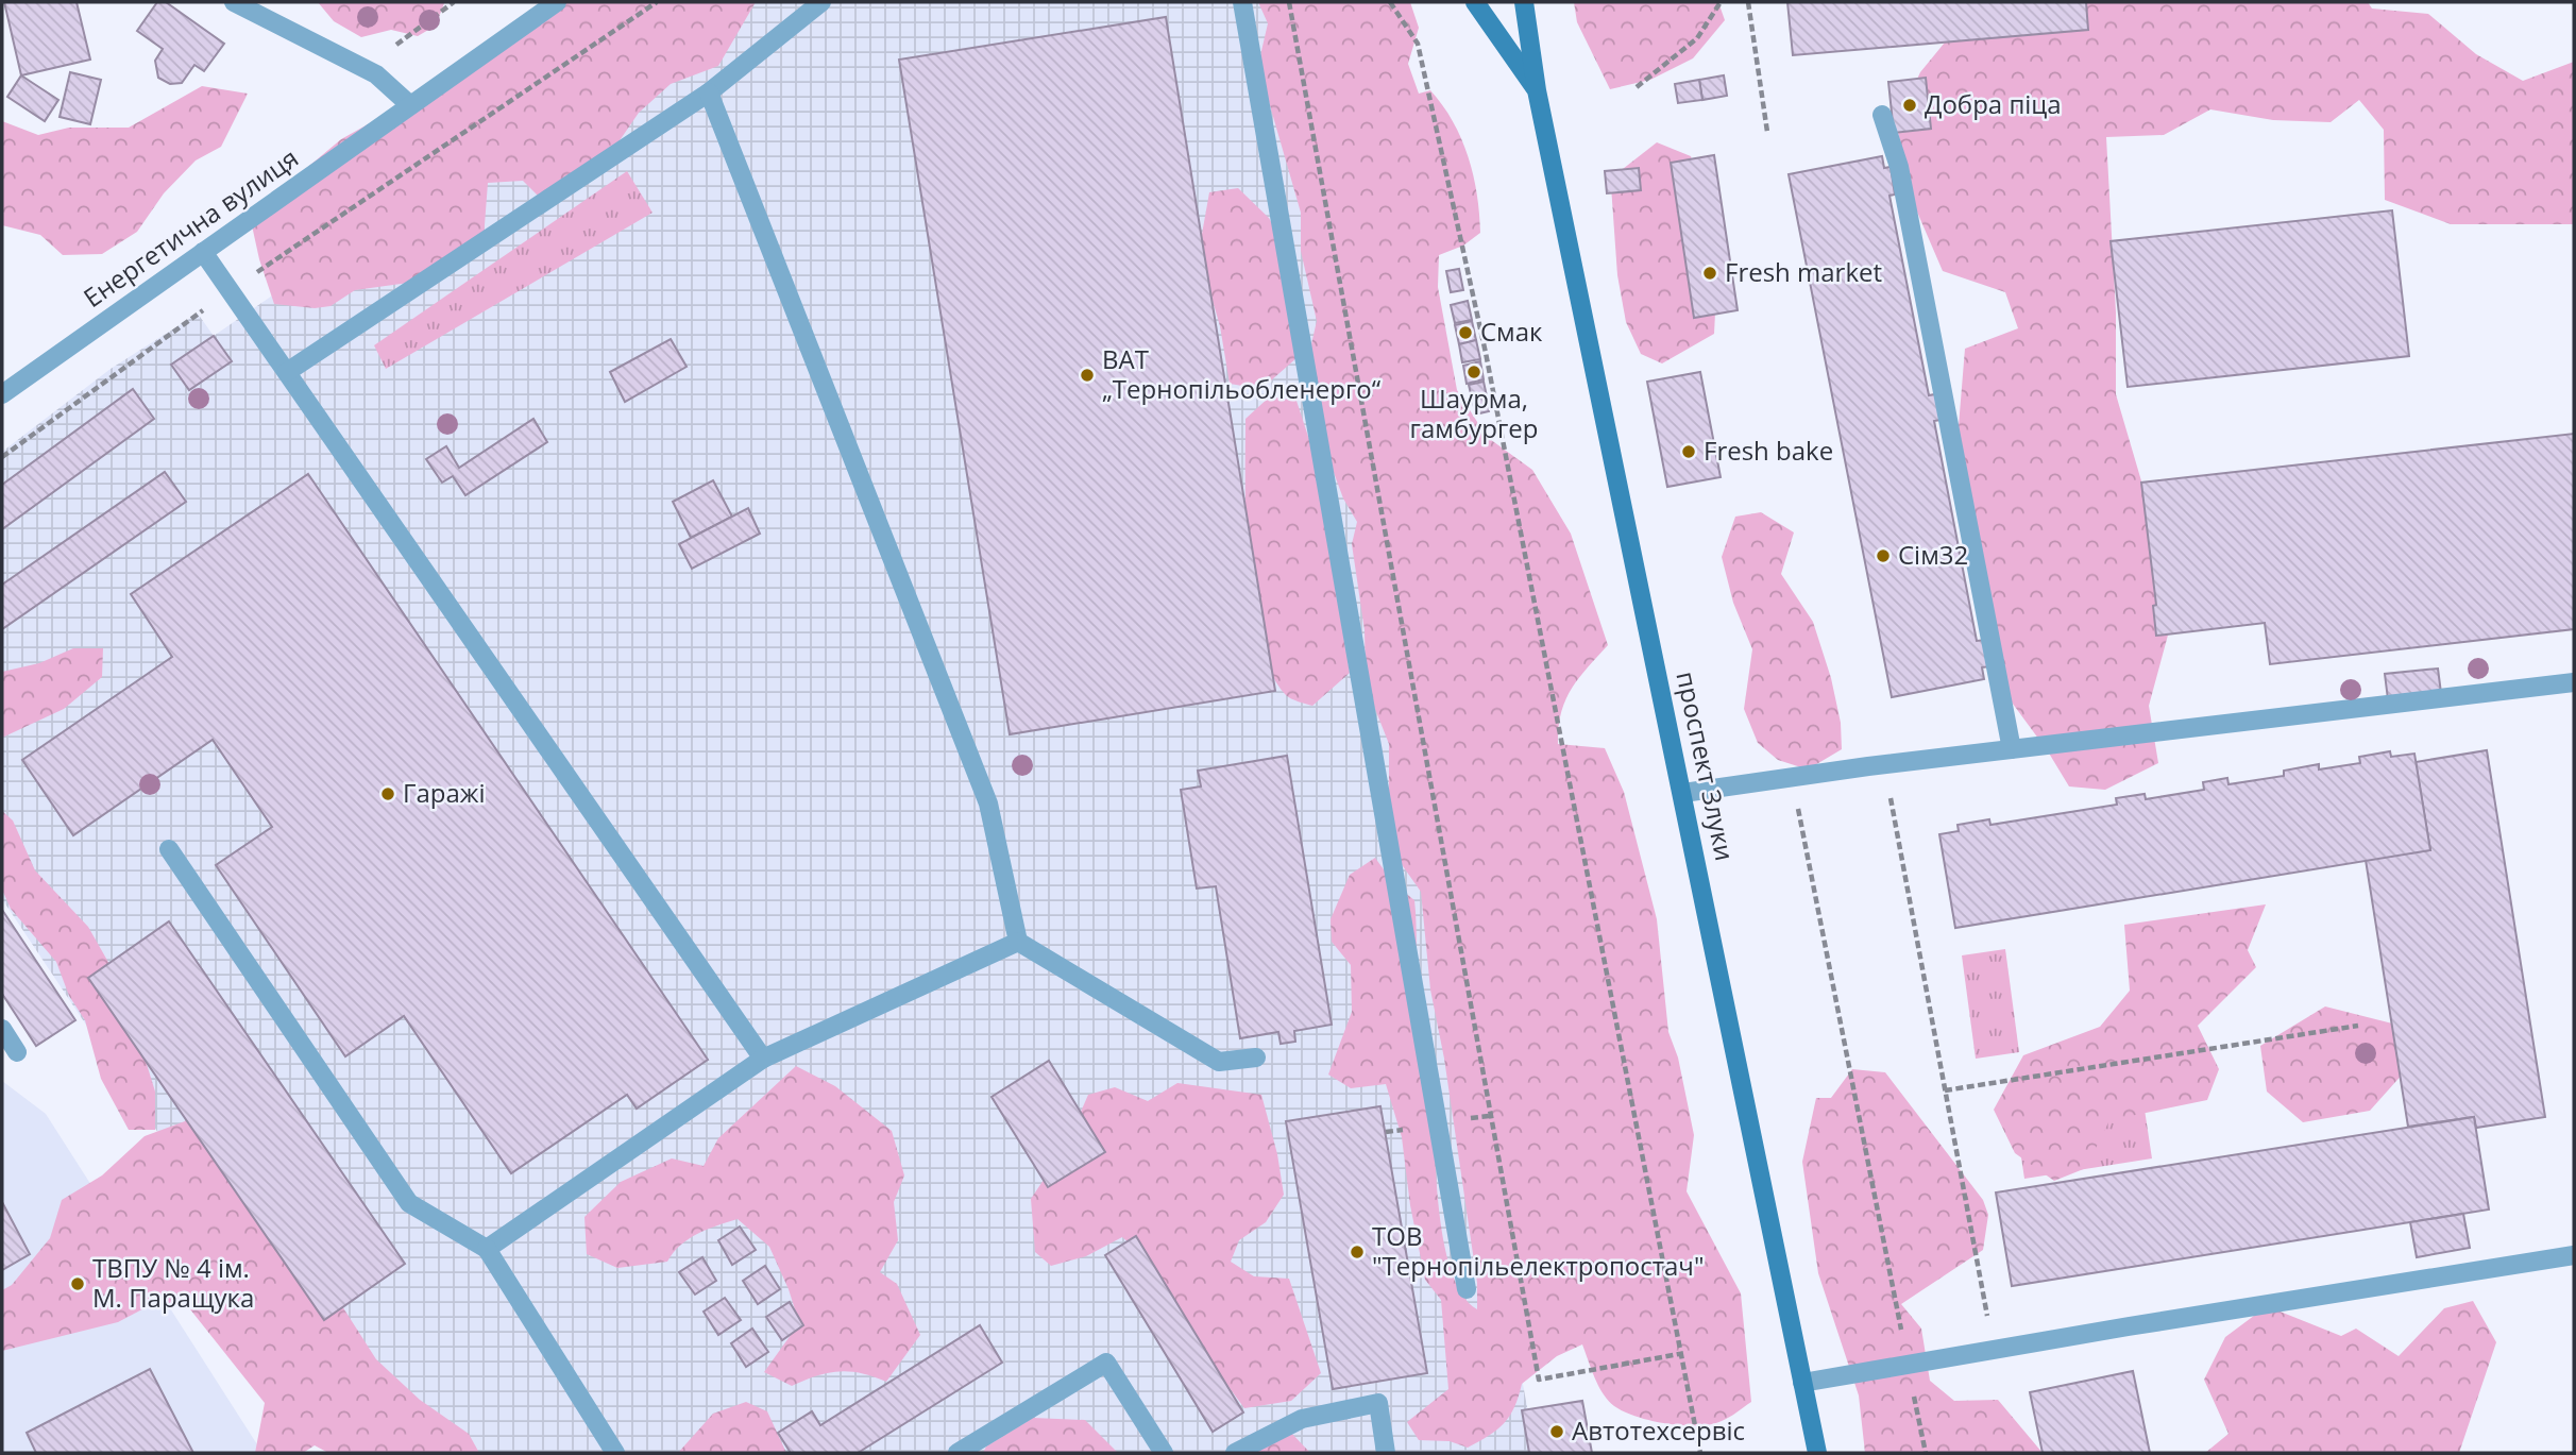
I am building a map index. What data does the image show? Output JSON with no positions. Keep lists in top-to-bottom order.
{
  "streets": {
    "main road": ["проспект Злуки"],
    "street": ["Енергетична вулиця"]
  },
  "places": [
    "Добра піца",
    "Fresh market",
    "Смак",
    "Шаурма, гамбургер",
    "ВАТ „Тернопільобленерго“",
    "Fresh bake",
    "Сім32",
    "Гаражі",
    "ТОВ \"Тернопільелектропостач\"",
    "ТВПУ № 4 ім. М. Паращука",
    "Автотехсервіс"
  ]
}
